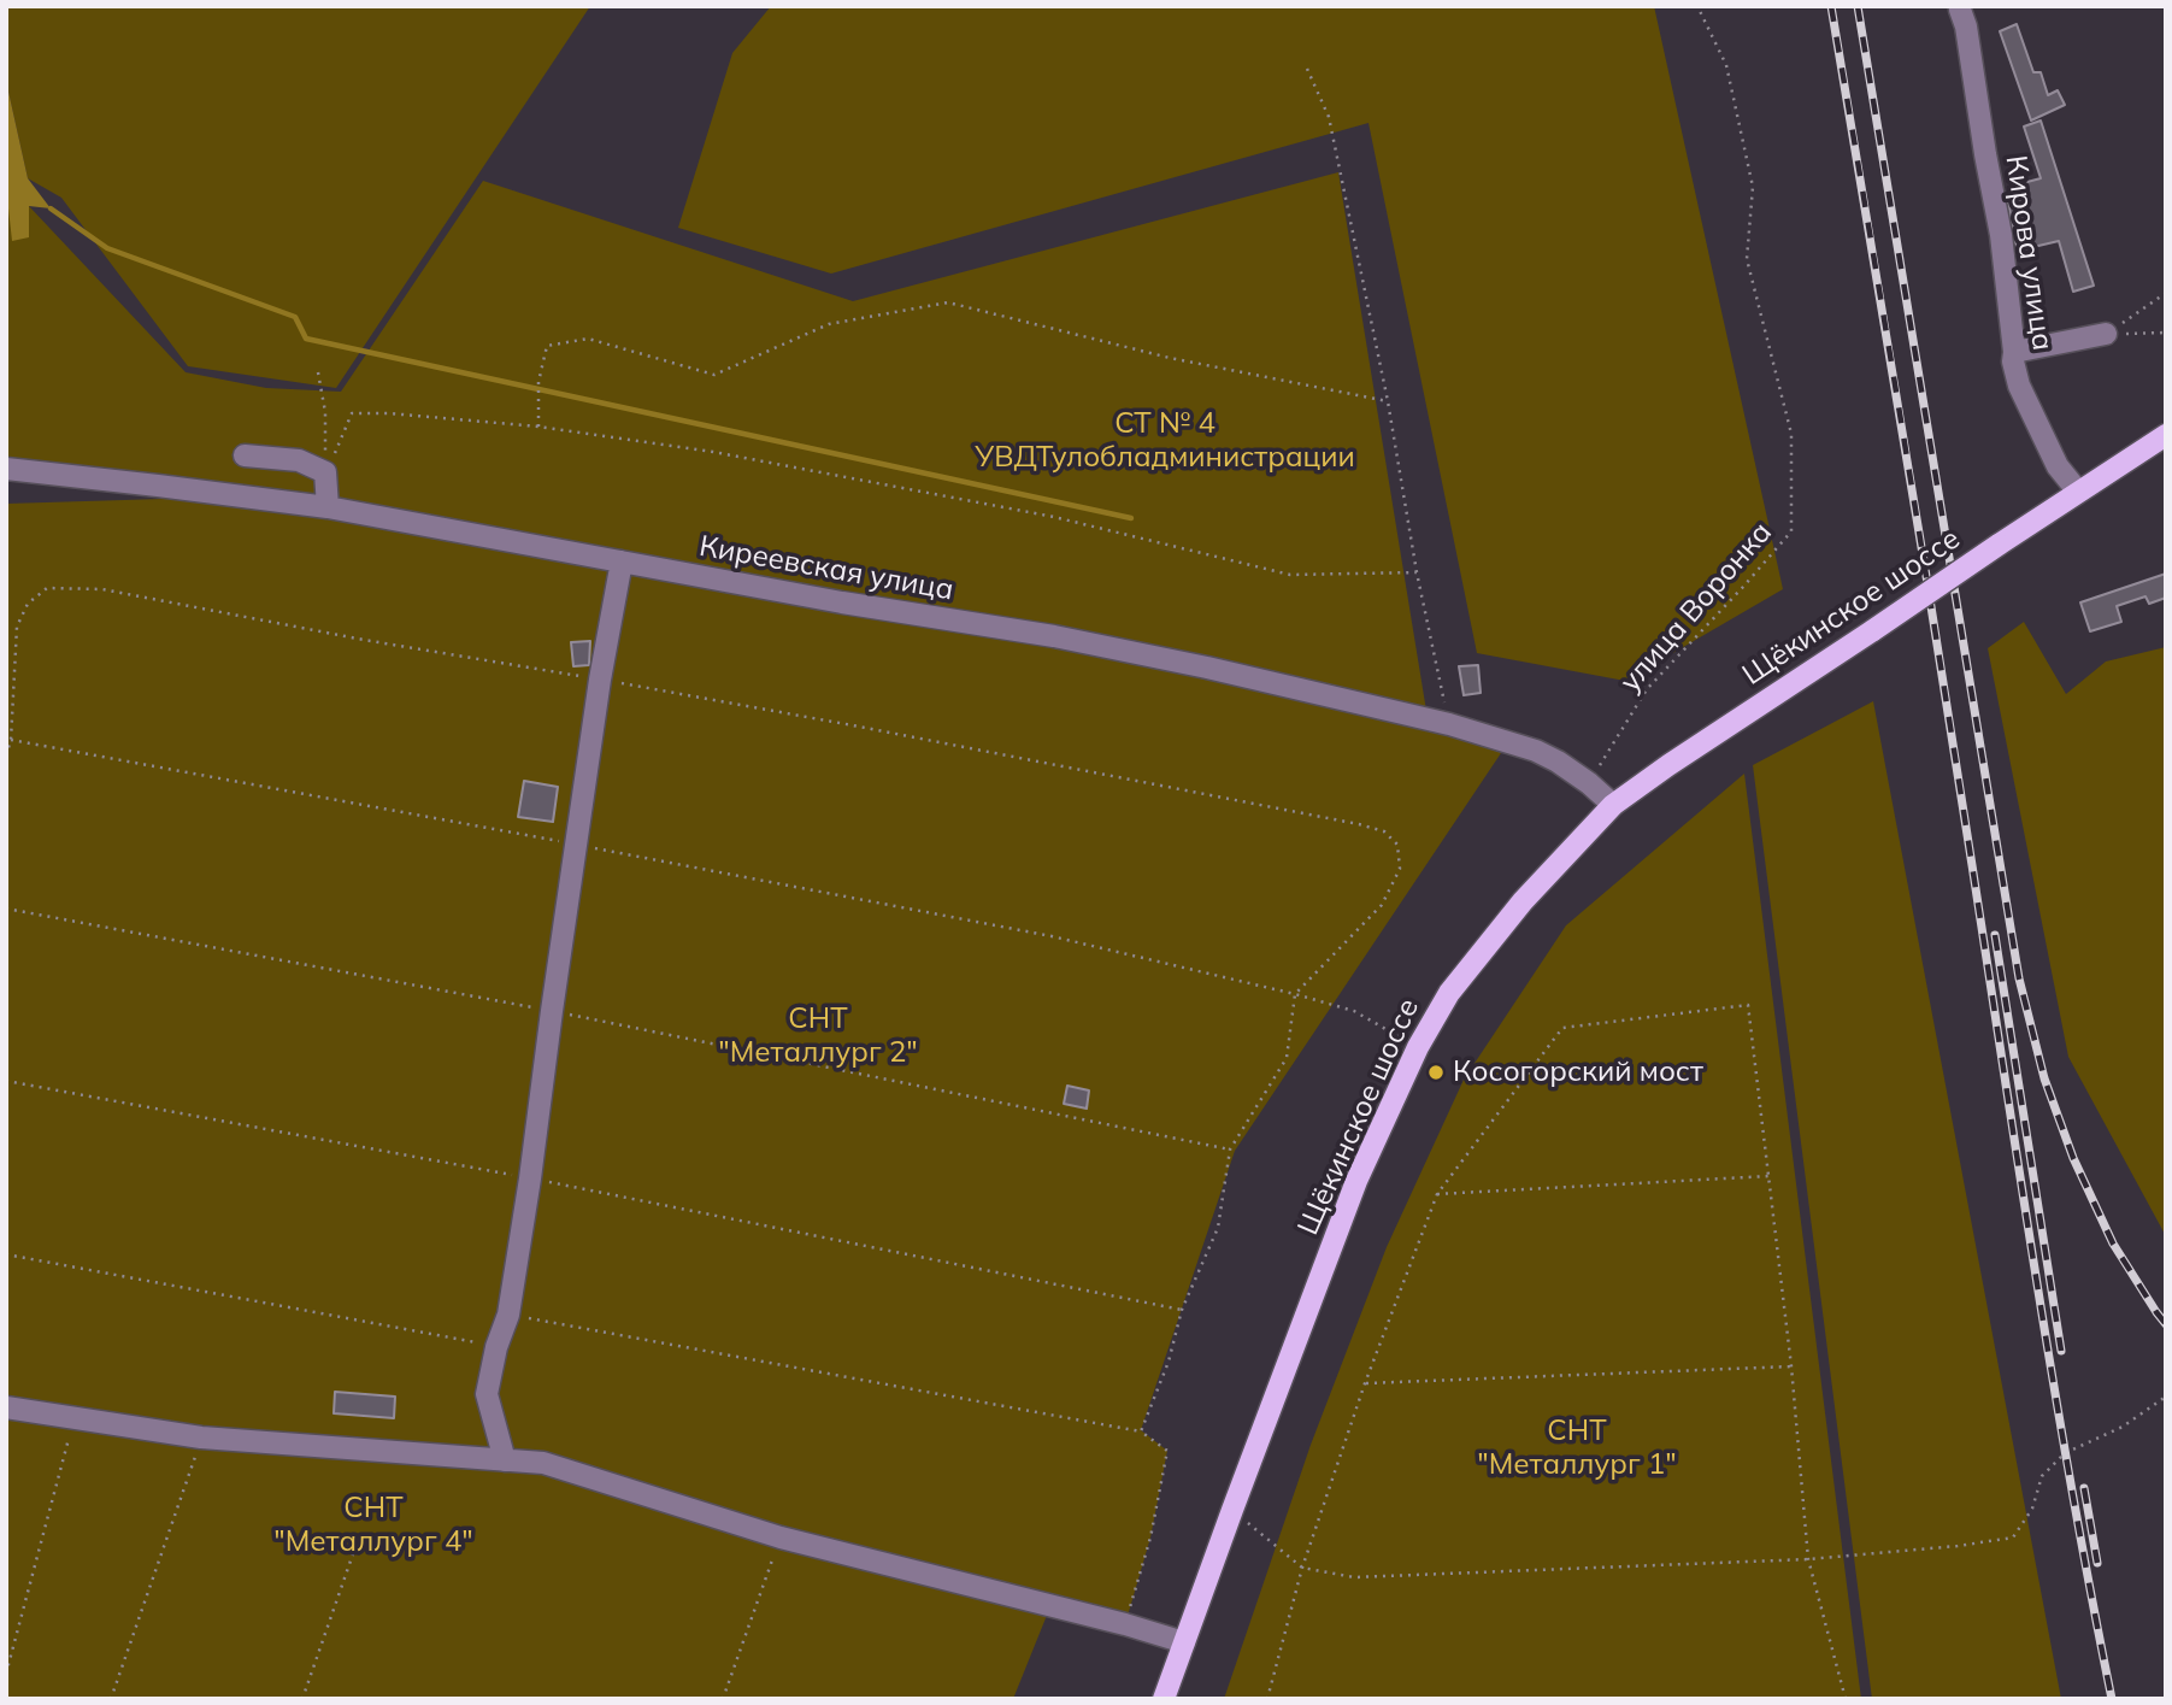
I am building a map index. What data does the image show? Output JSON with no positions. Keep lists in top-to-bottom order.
{
  "streets": {
    "main road": ["Щёкинское шоссе"],
    "street": ["Кирова улица", "Киреевская улица"],
    "path": ["улица Воронка"]
  },
  "crossings": [
    ["Кирова улица", "Щёкинское шоссе"],
    ["Киреевская улица", "улица Воронка"],
    ["Киреевская улица", "Щёкинское шоссе"]
  ],
  "parks": [
    "СТ № 4 УВДТулобладминистрации",
    "СНТ \"Металлург 2\"",
    "СНТ \"Металлург 1\"",
    "СНТ \"Металлург 4\""
  ],
  "places": ["Косогорский мост"]
}
